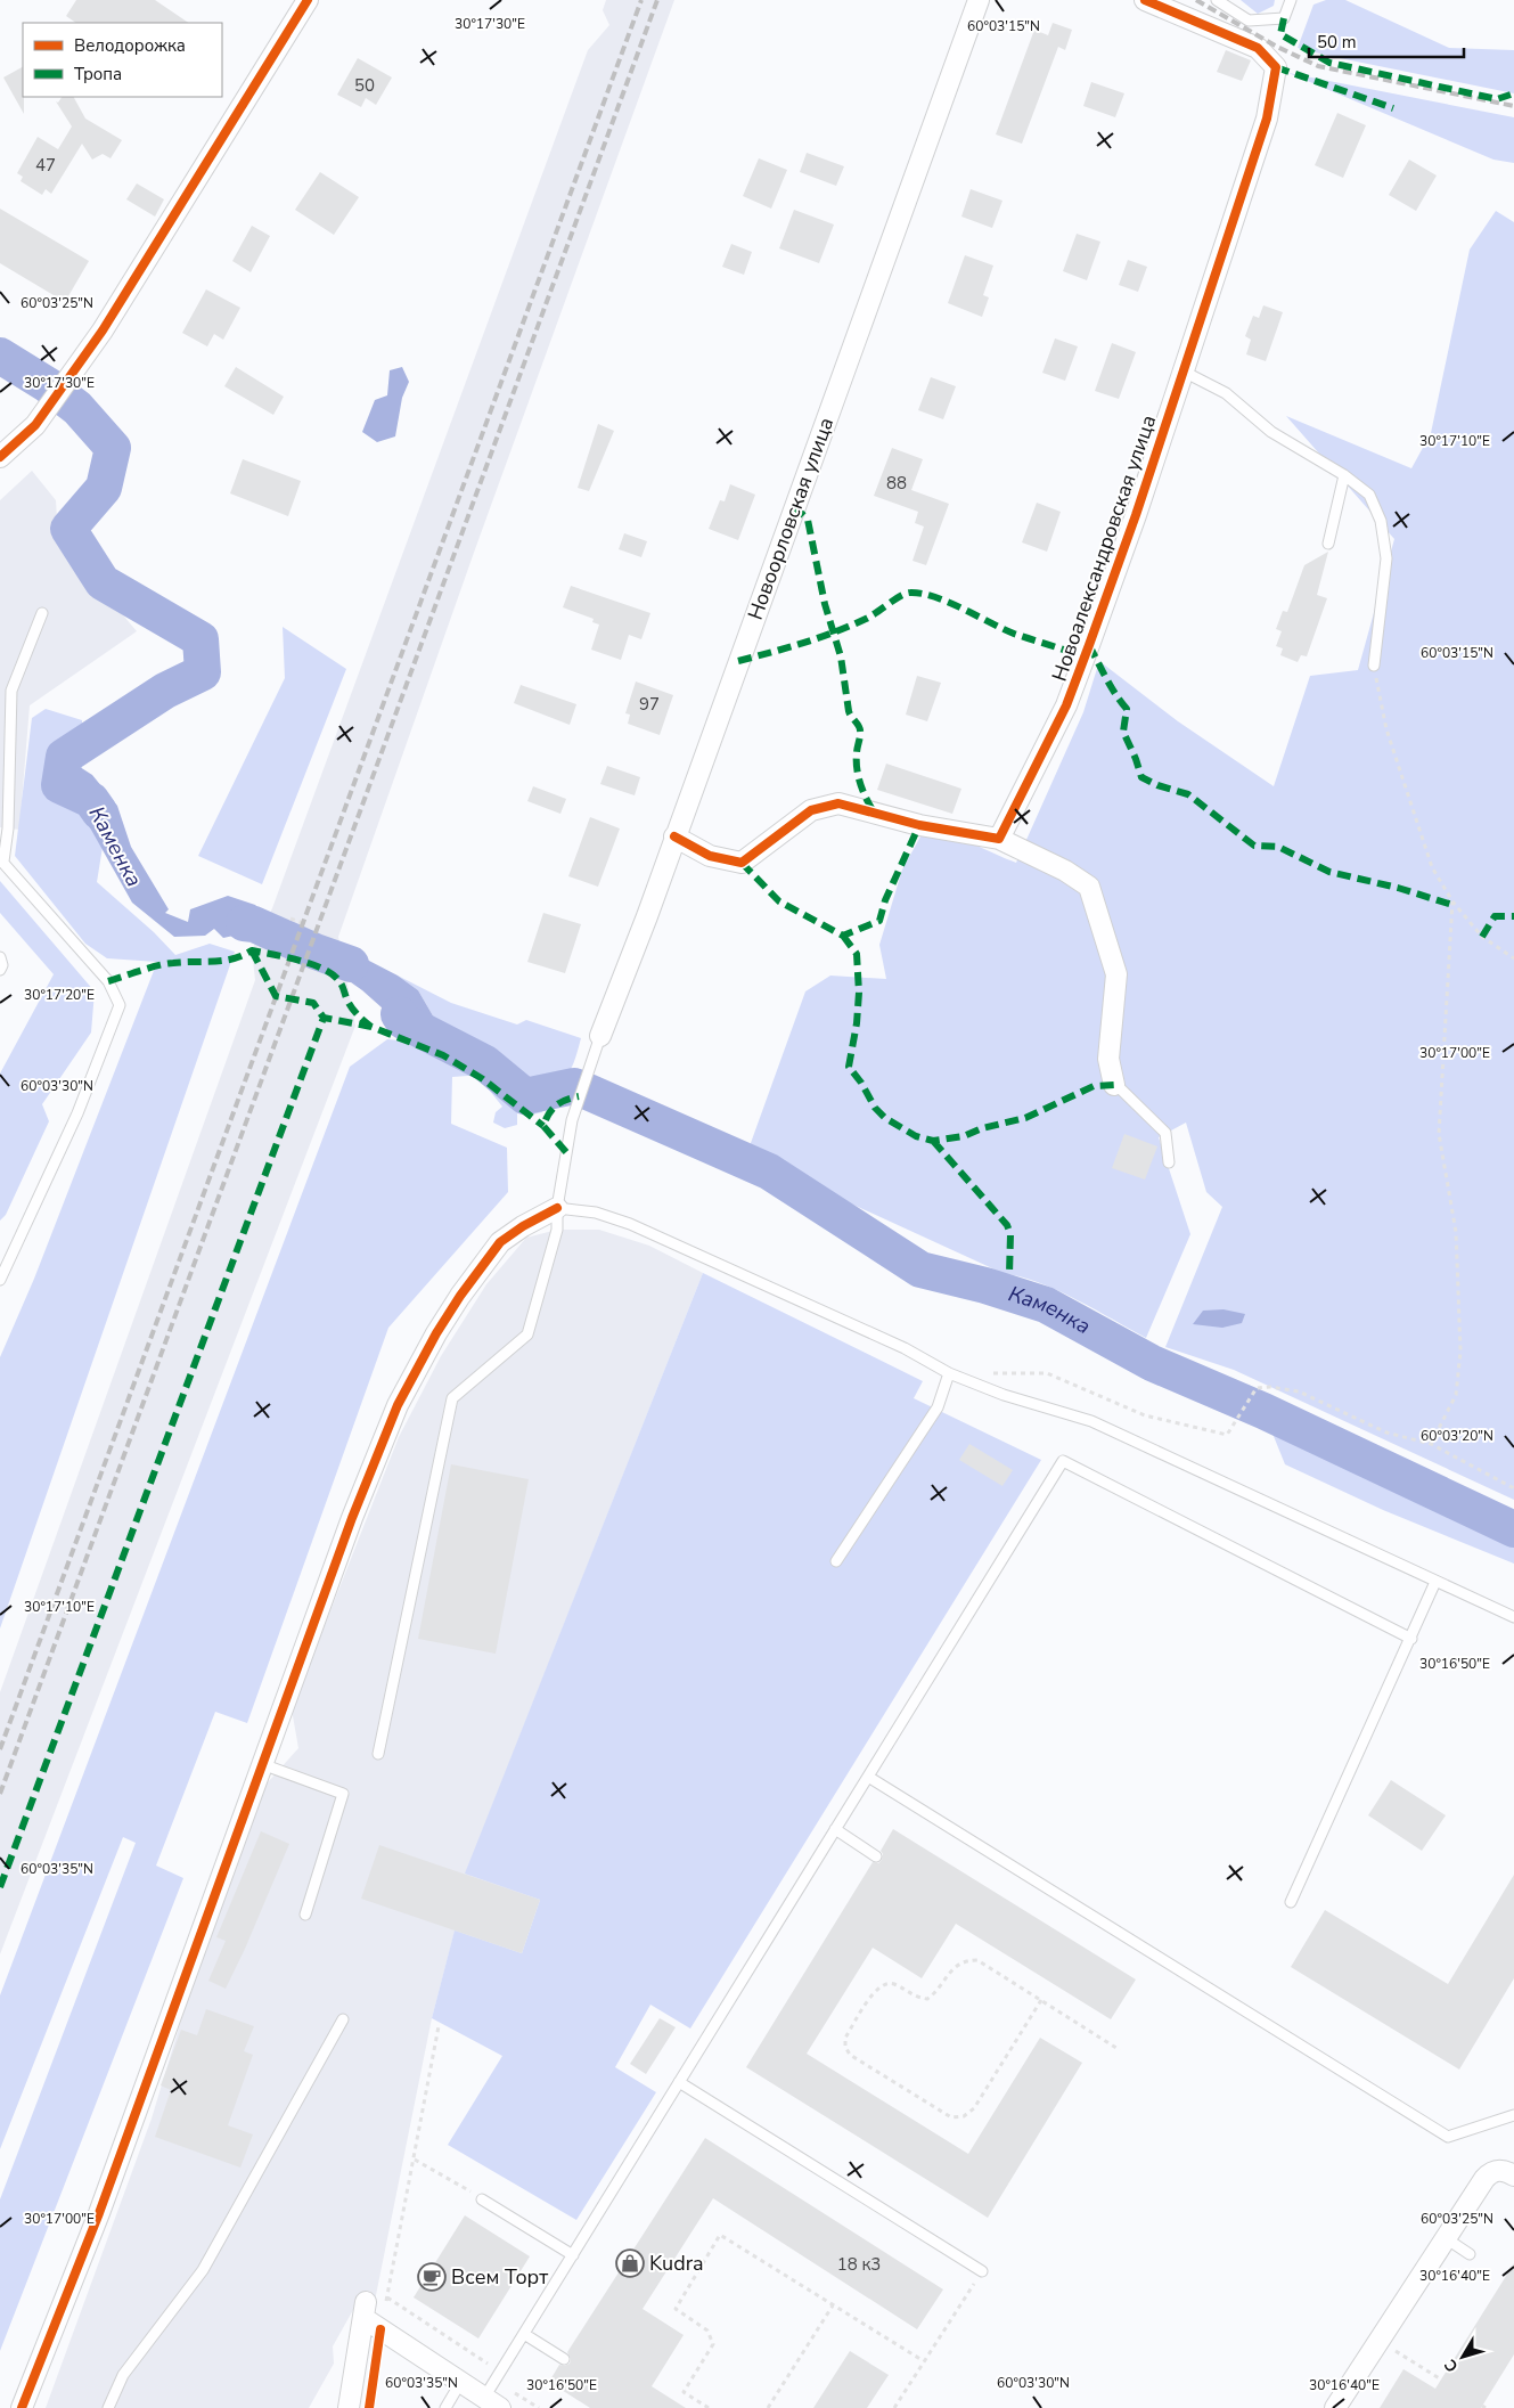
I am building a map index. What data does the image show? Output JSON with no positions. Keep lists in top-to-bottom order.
{
  "streets": {
    "street": ["Новоорловская улица", "Новоалександровская улица"]
  },
  "water": ["Каменка"],
  "places": {
    "shop": ["Kudra"],
    "cafe": ["Всем Торт"]
  },
  "house_numbers": [
    "50",
    "47",
    "88",
    "97",
    "18 к3"
  ],
  "legend": ["Велодорожка", "Тропа"],
  "scale_bar": "50 m",
  "north": "bottom left",
  "coordinates": [
    "30°17'30\"E",
    "60°03'15\"N",
    "60°03'25\"N",
    "30°17'10\"E",
    "30°17'20\"E",
    "30°17'00\"E",
    "60°03'30\"N",
    "60°03'20\"N",
    "30°16'50\"E",
    "60°03'35\"N",
    "30°16'40\"E"
  ]
}
